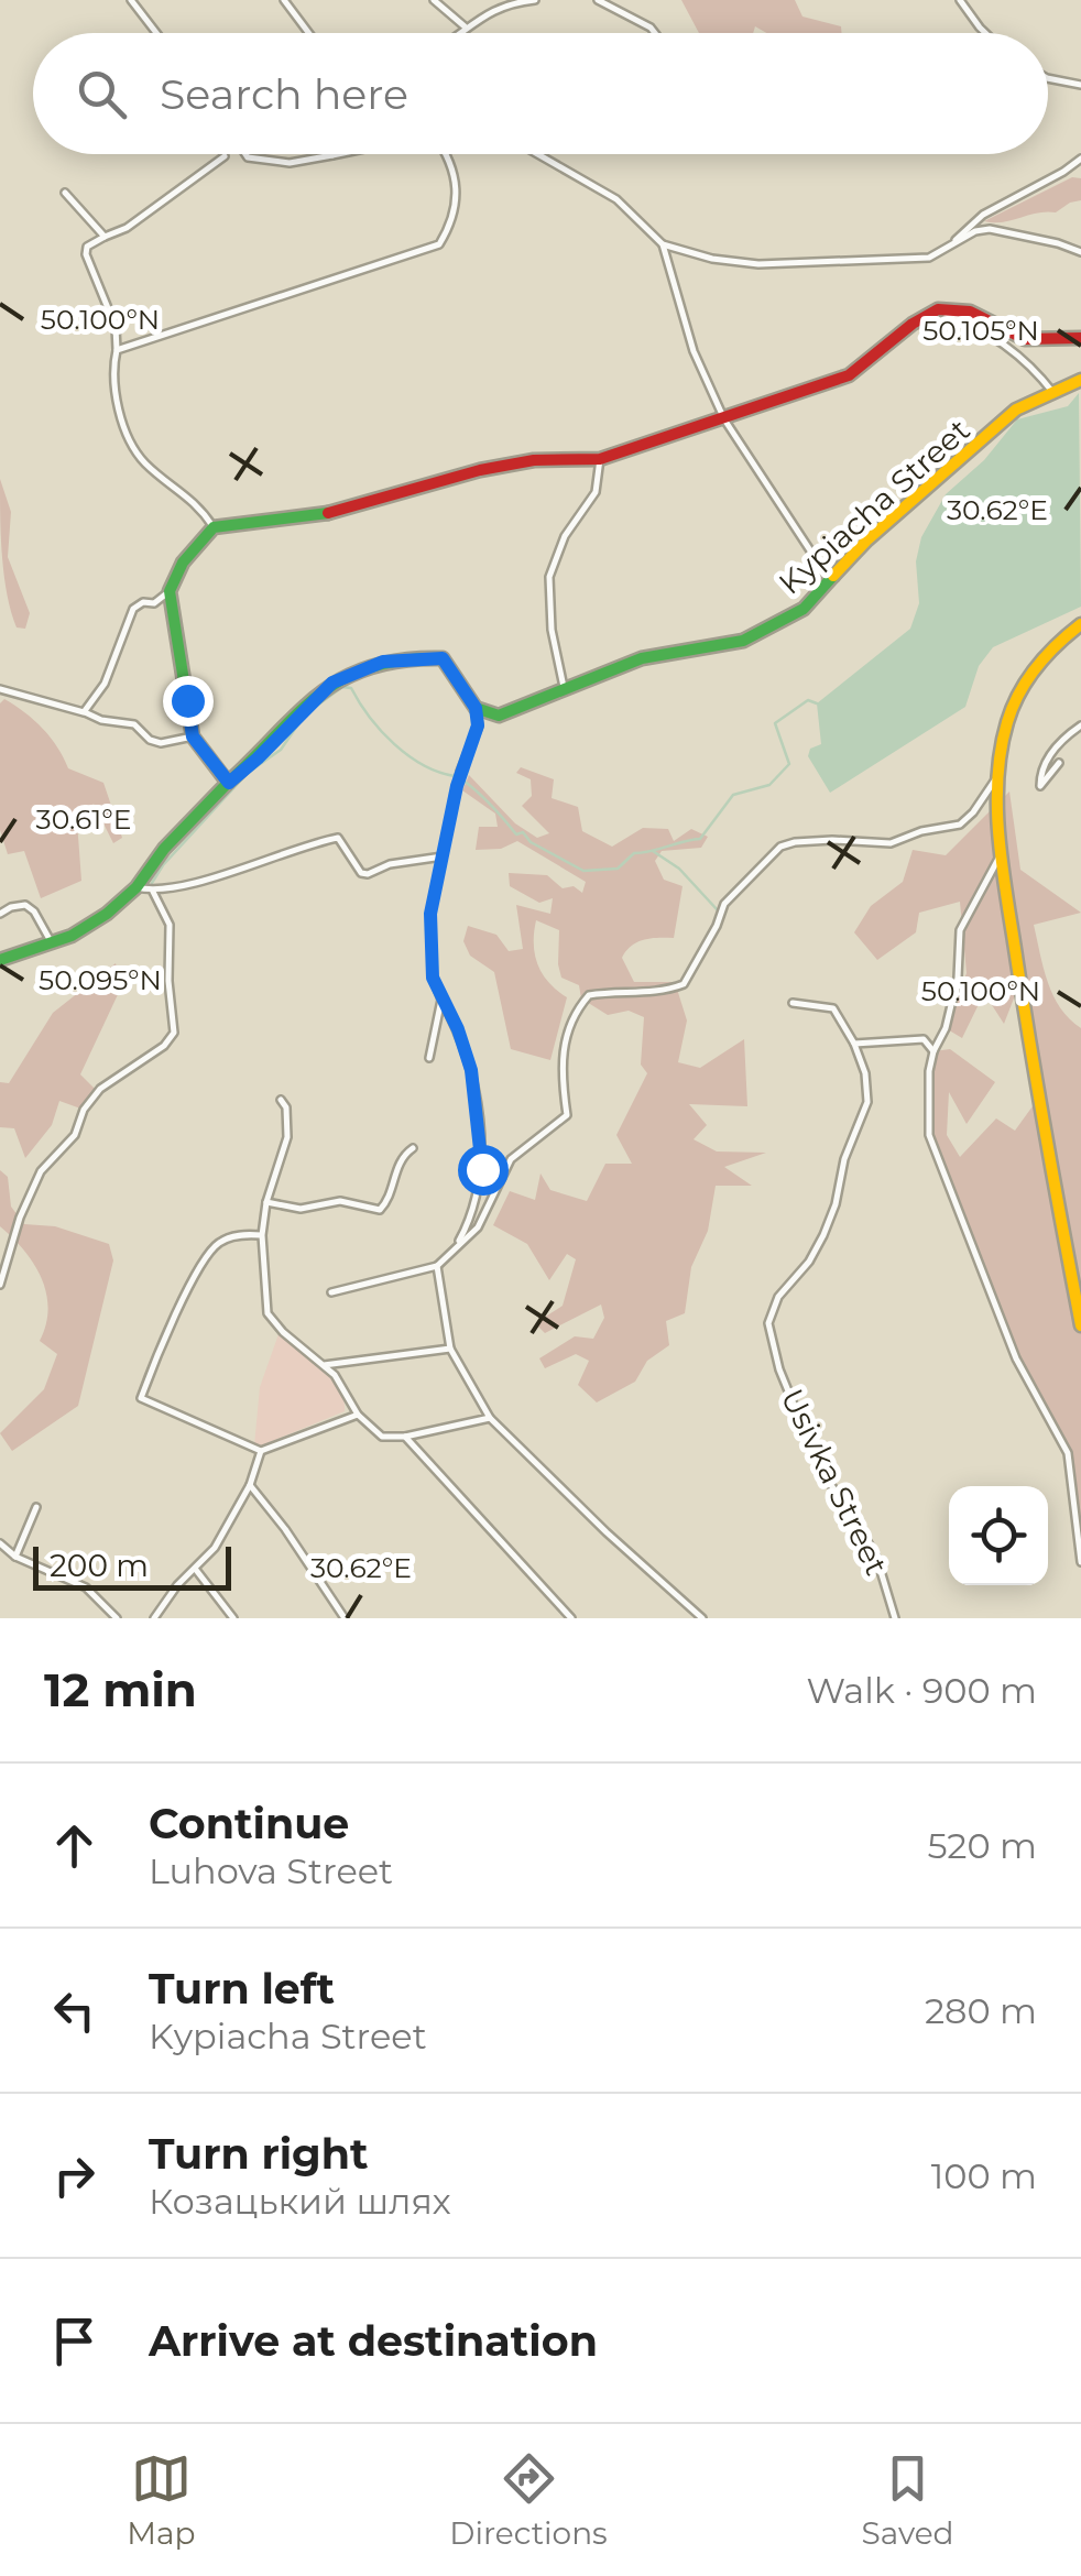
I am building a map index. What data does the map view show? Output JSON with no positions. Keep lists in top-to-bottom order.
{
  "streets": {
    "street": ["Kypiacha Street", "Usivka Street"]
  },
  "scale_bar": "200 m",
  "page": {
    "search": "Search here",
    "scale": "200 m",
    "heading": ["12 min", "Walk · 900 m"],
    "list": [
      ["Continue", "Luhova Street", "520 m"],
      ["Turn left", "Kypiacha Street", "280 m"],
      ["Turn right", "Козацький шлях", "100 m"],
      "Arrive at destination"
    ],
    "nav": ["Map", "Directions", "Saved"]
  },
  "coordinates": [
    "50.100°N",
    "50.105°N",
    "30.62°E",
    "30.61°E",
    "50.095°N"
  ]
}
